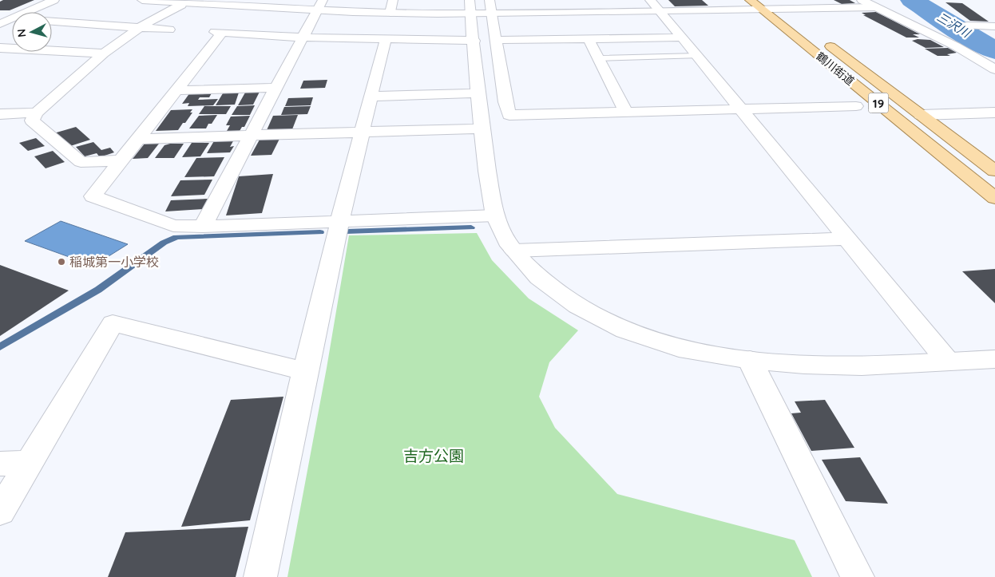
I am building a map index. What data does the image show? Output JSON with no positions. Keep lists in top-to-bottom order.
{
  "streets": {
    "main road": ["鶴川街道", "19"]
  },
  "water": ["三沢川"],
  "parks": ["吉方公園"],
  "places": ["稲城第一小学校"],
  "north": "left"
}
